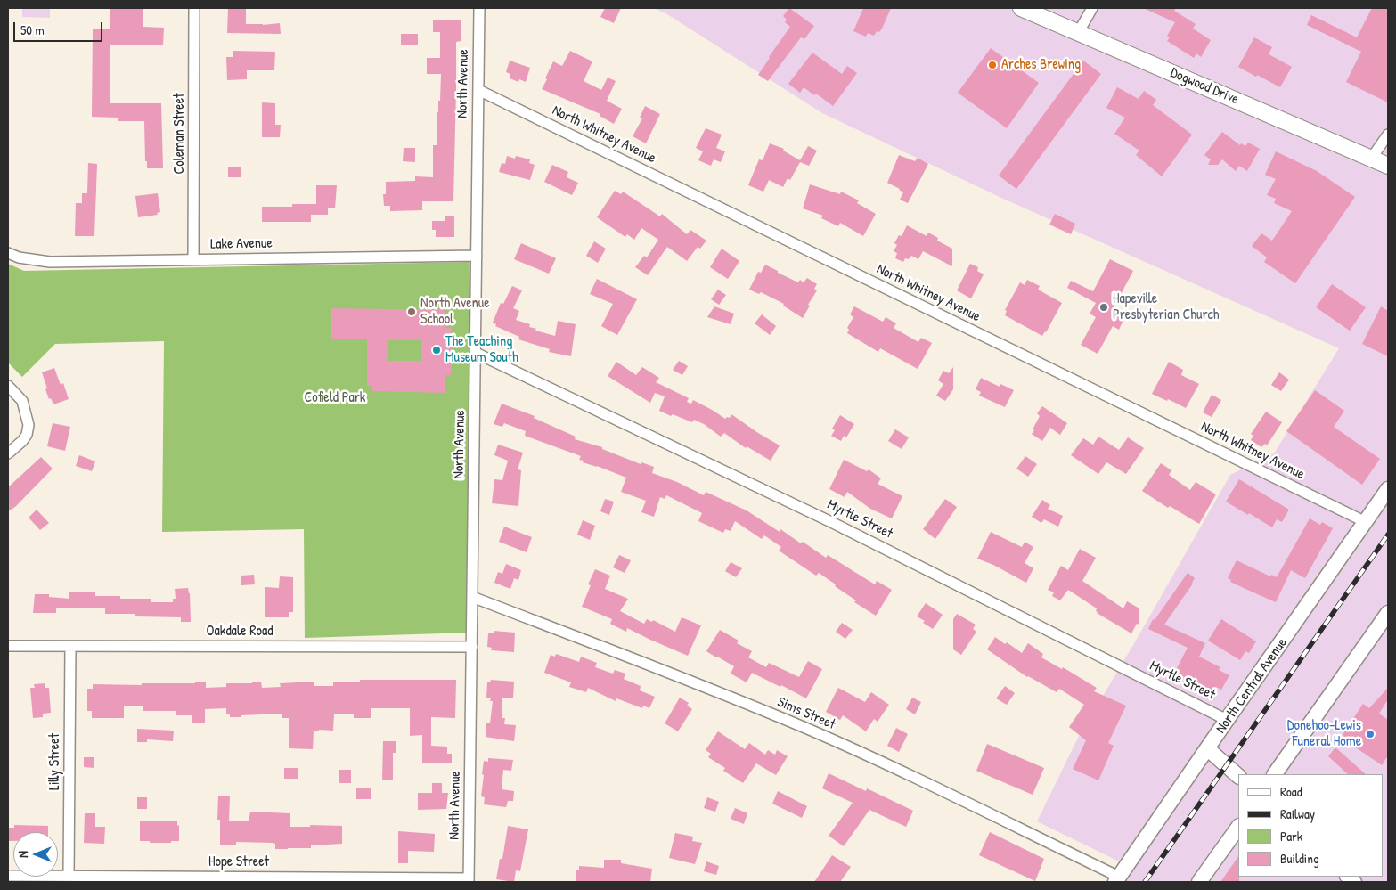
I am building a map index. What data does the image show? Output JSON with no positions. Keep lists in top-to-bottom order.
{
  "streets": {
    "main road": ["Dogwood Drive", "North Central Avenue"],
    "street": [
      "North Avenue",
      "Coleman Street",
      "North Whitney Avenue",
      "Lake Avenue",
      "Myrtle Street",
      "Oakdale Road",
      "Sims Street",
      "Lilly Street",
      "Hope Street"
    ]
  },
  "crossings": [
    ["North Avenue", "North Whitney Avenue"],
    ["North Avenue", "Lake Avenue"],
    ["North Avenue", "Myrtle Street"],
    ["North Avenue", "Oakdale Road"],
    ["North Avenue", "Sims Street"],
    ["North Avenue", "Hope Street"],
    ["Coleman Street", "Lake Avenue"],
    ["North Whitney Avenue", "North Central Avenue"],
    ["Myrtle Street", "North Central Avenue"],
    ["Oakdale Road", "Lilly Street"],
    ["North Central Avenue", "Sims Street"],
    ["Lilly Street", "Hope Street"]
  ],
  "parks": ["Cofield Park"],
  "places": [
    "Arches Brewing",
    "Hapeville Presbyterian Church",
    "North Avenue School",
    "The Teaching Museum South",
    "Donehoo-Lewis Funeral Home"
  ],
  "legend": [
    "Road",
    "Railway",
    "Park",
    "Building"
  ],
  "scale_bar": "50 m",
  "north": "left"
}
